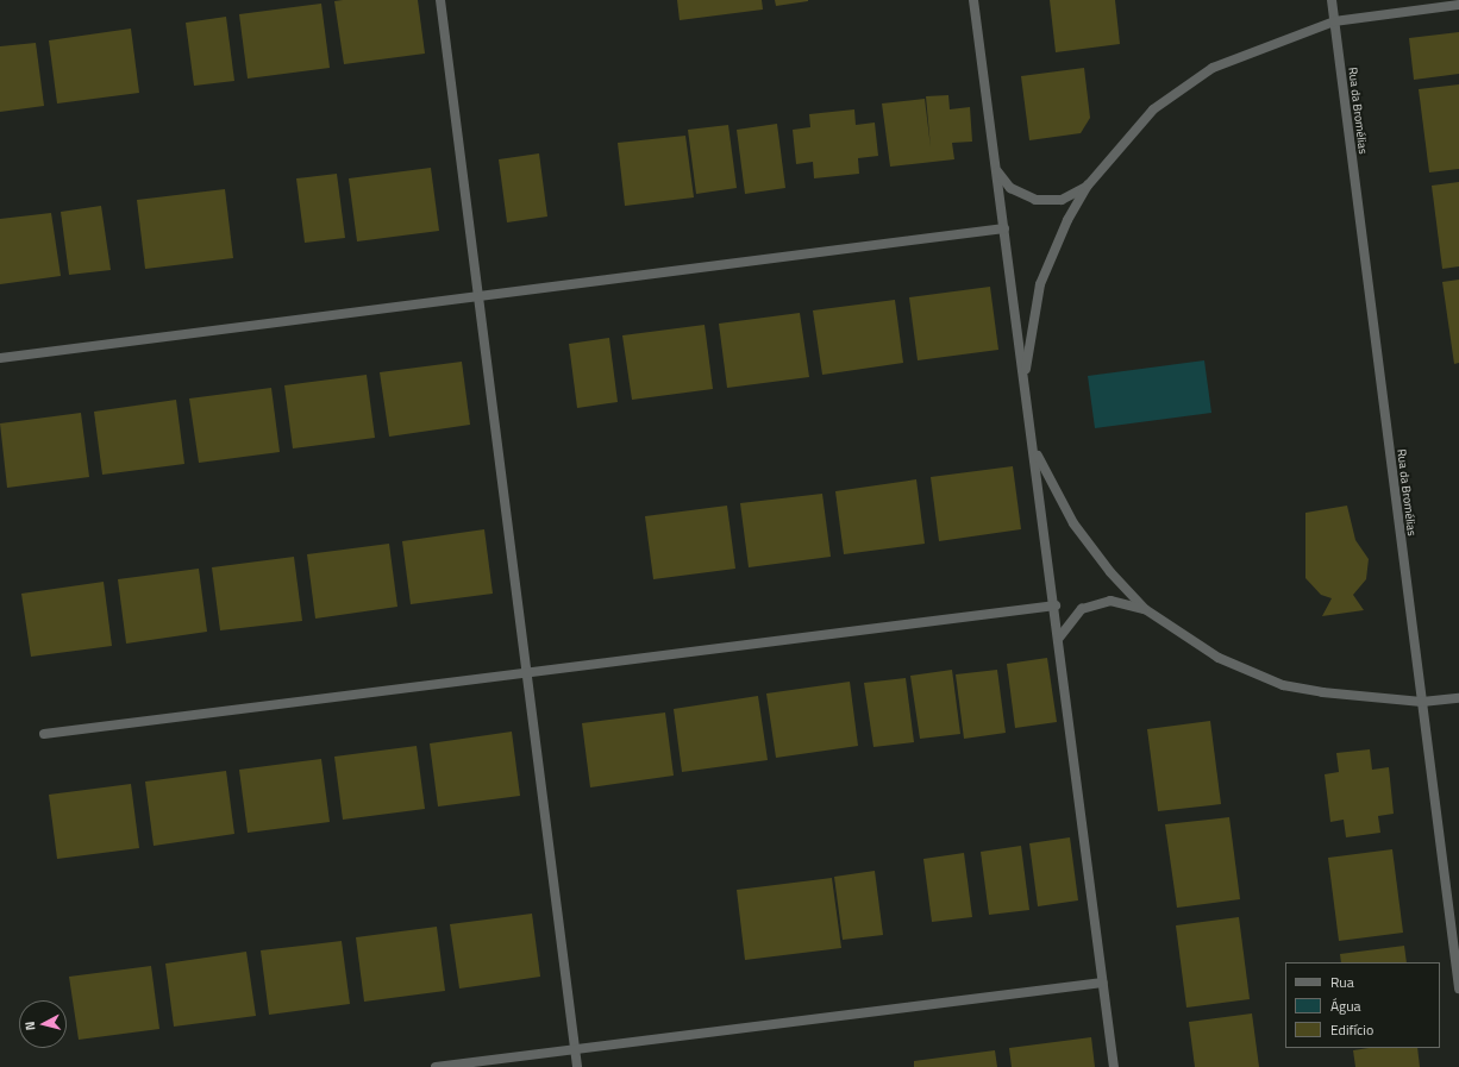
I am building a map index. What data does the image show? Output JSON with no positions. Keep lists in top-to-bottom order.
{
  "streets": {
    "street": ["Rua da Bromélias"]
  },
  "legend": ["Rua", "Água", "Edifício"],
  "north": "left"
}
